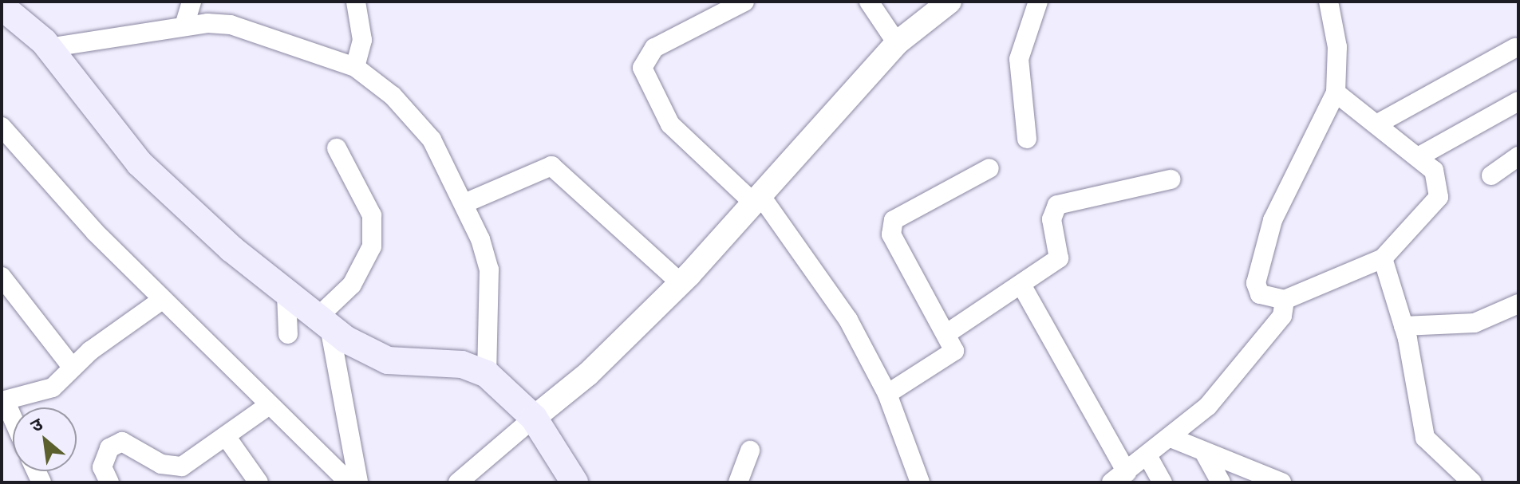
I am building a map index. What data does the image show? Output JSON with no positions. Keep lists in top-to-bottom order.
{
  "north": "top left"
}
